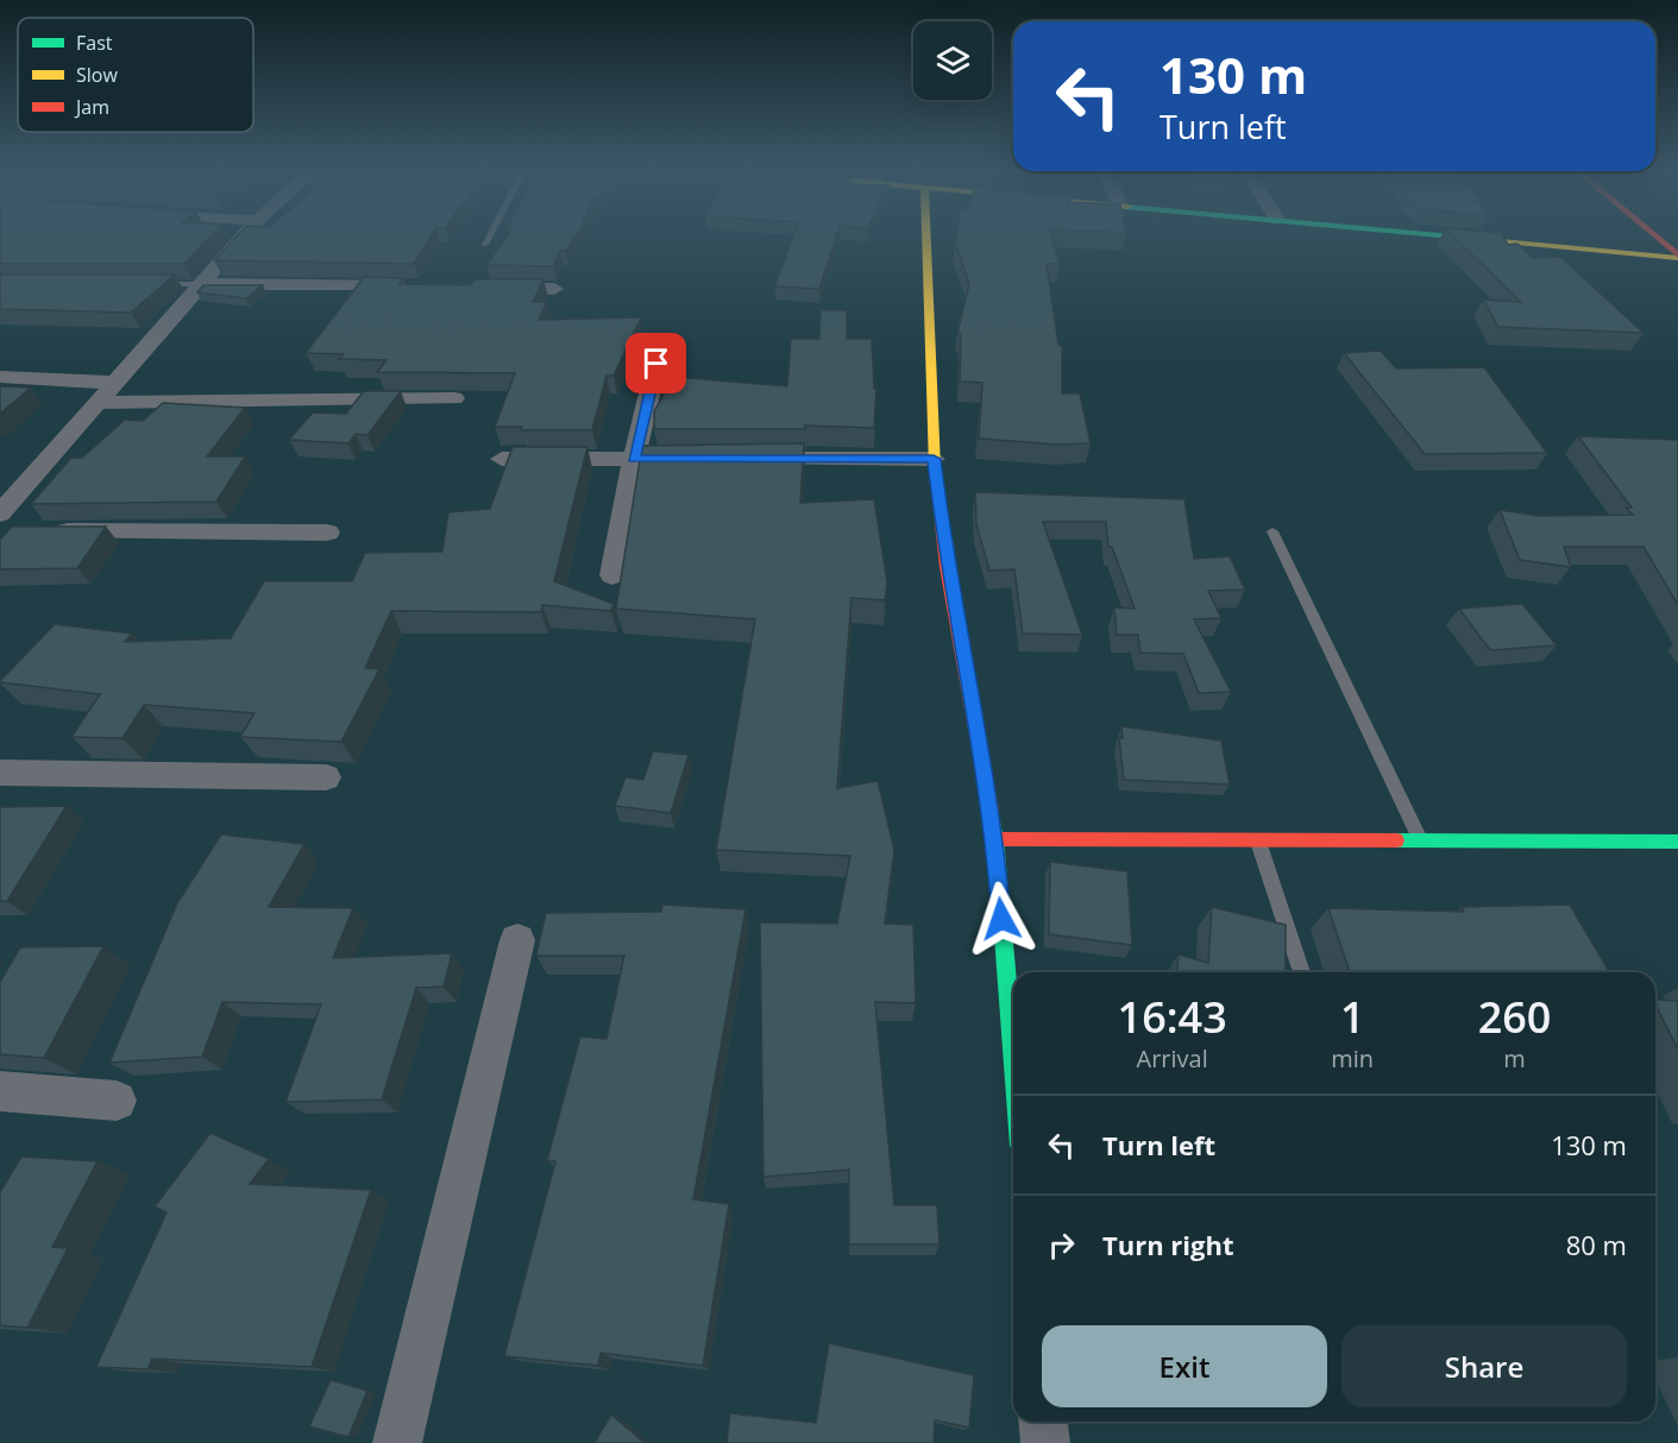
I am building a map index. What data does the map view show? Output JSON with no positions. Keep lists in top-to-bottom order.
{
  "legend": ["Fast", "Slow", "Jam"],
  "page": {
    "turn": ["130 m", "Turn left"],
    "eta": [
      "16:43",
      "Arrival",
      "1",
      "min",
      "260",
      "m"
    ],
    "list": [
      {
        "name": "Turn left",
        "value": "130 m"
      },
      {
        "name": "Turn right",
        "value": "80 m"
      }
    ],
    "buttons": ["Exit", "Share"]
  }
}
